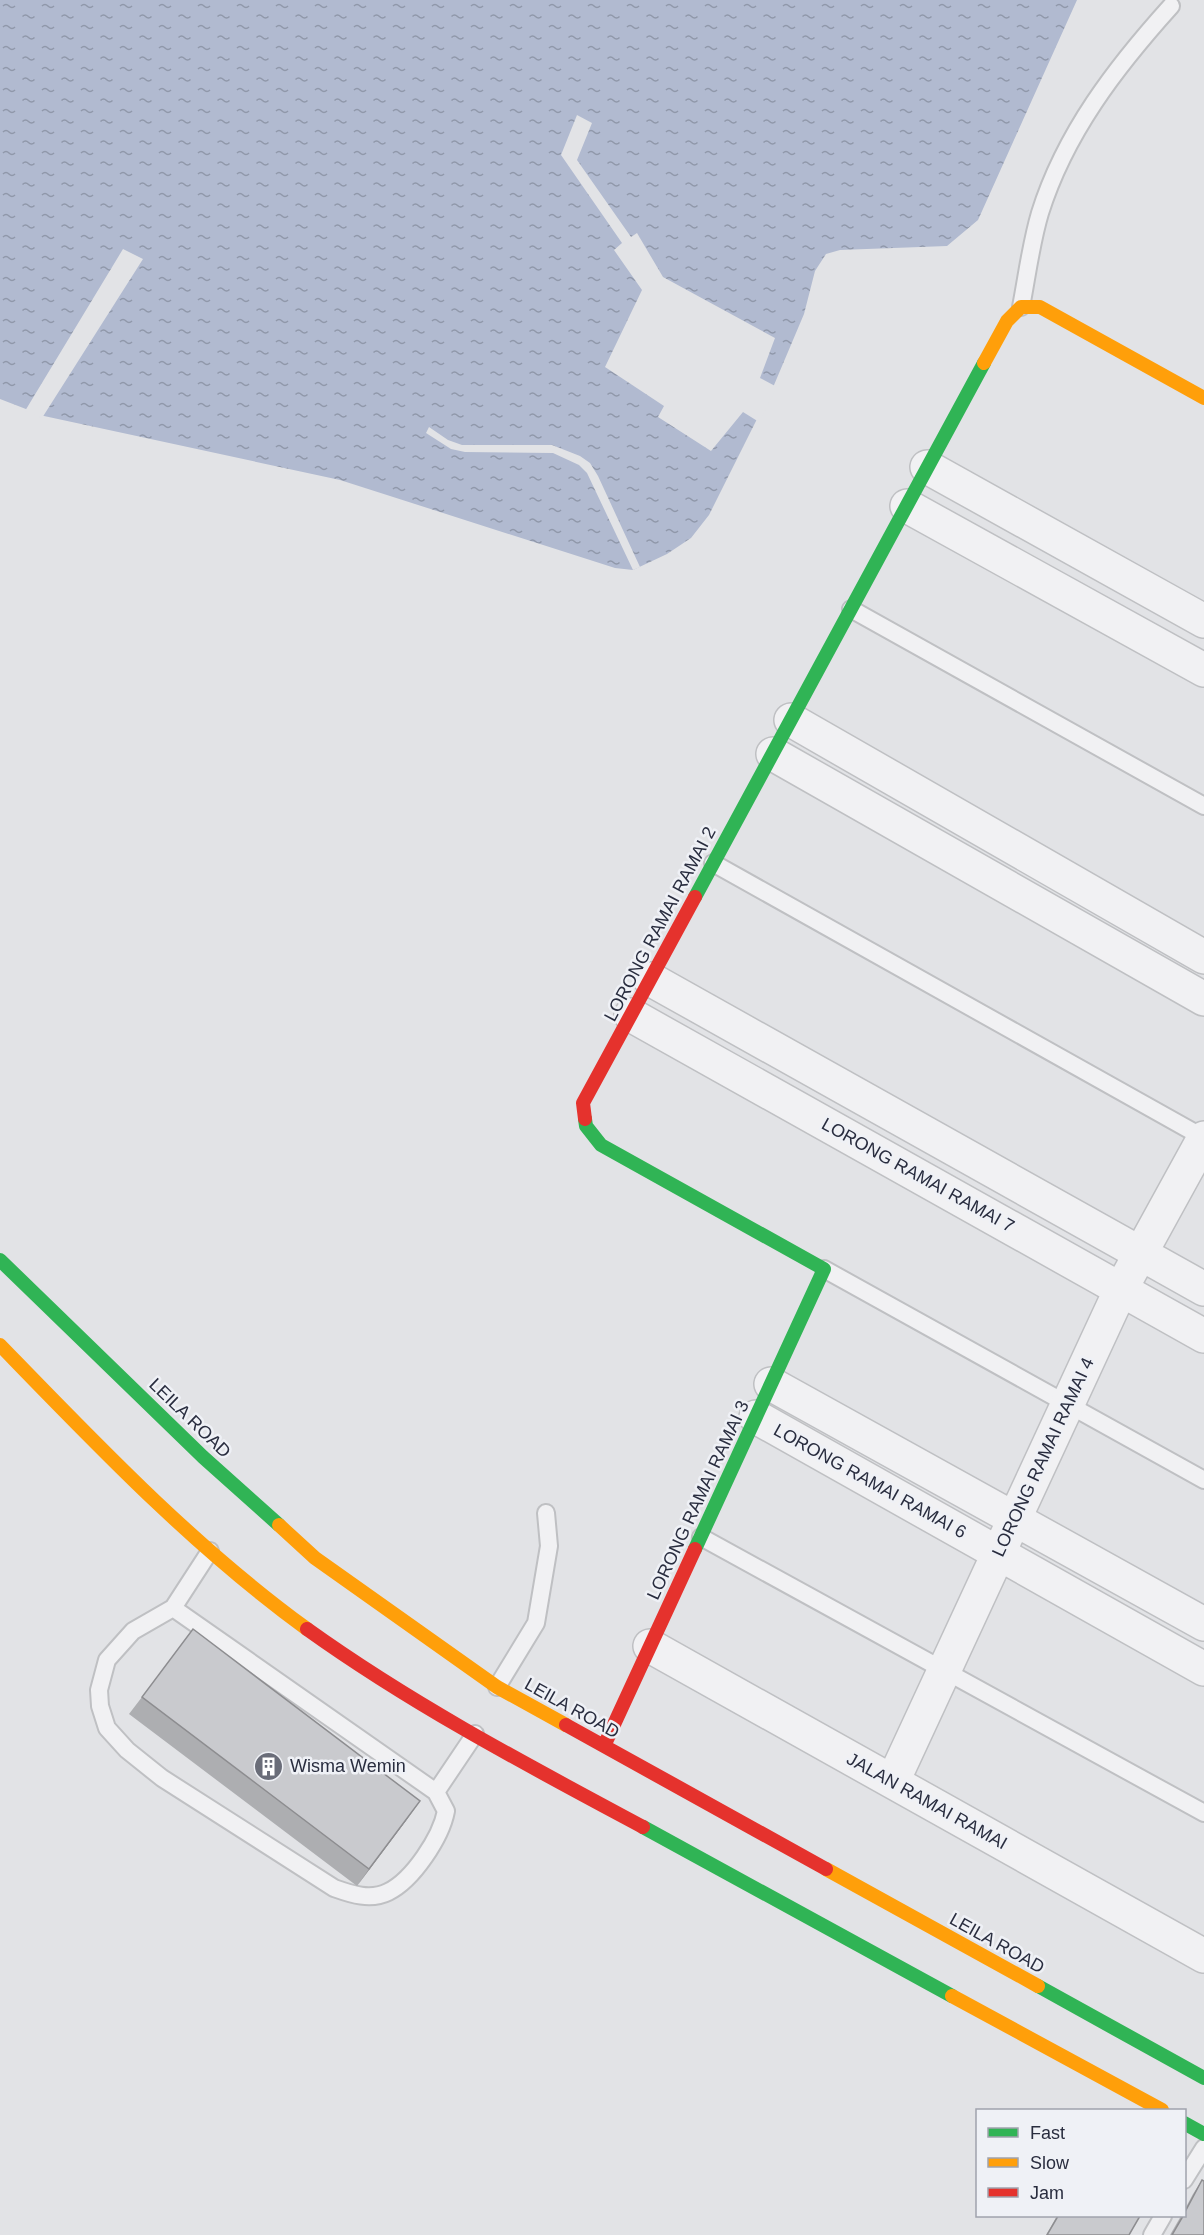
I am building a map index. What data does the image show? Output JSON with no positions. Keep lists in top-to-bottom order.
{
  "streets": {
    "main road": ["LORONG RAMAI RAMAI 2", "LEILA ROAD", "LORONG RAMAI RAMAI 3"],
    "street": [
      "LORONG RAMAI RAMAI 7",
      "LORONG RAMAI RAMAI 4",
      "LORONG RAMAI RAMAI 6",
      "JALAN RAMAI RAMAI"
    ]
  },
  "crossings": [
    ["LORONG RAMAI RAMAI 2", "LORONG RAMAI RAMAI 7"],
    ["LORONG RAMAI RAMAI 2", "LORONG RAMAI RAMAI 3"],
    ["LORONG RAMAI RAMAI 7", "LORONG RAMAI RAMAI 4"],
    ["LEILA ROAD", "LORONG RAMAI RAMAI 3"],
    ["LORONG RAMAI RAMAI 4", "LORONG RAMAI RAMAI 6"],
    ["LORONG RAMAI RAMAI 4", "JALAN RAMAI RAMAI"],
    ["LORONG RAMAI RAMAI 6", "LORONG RAMAI RAMAI 3"],
    ["LORONG RAMAI RAMAI 3", "JALAN RAMAI RAMAI"]
  ],
  "places": {
    "building": ["Wisma Wemin"]
  },
  "legend": ["Fast", "Slow", "Jam"]
}
